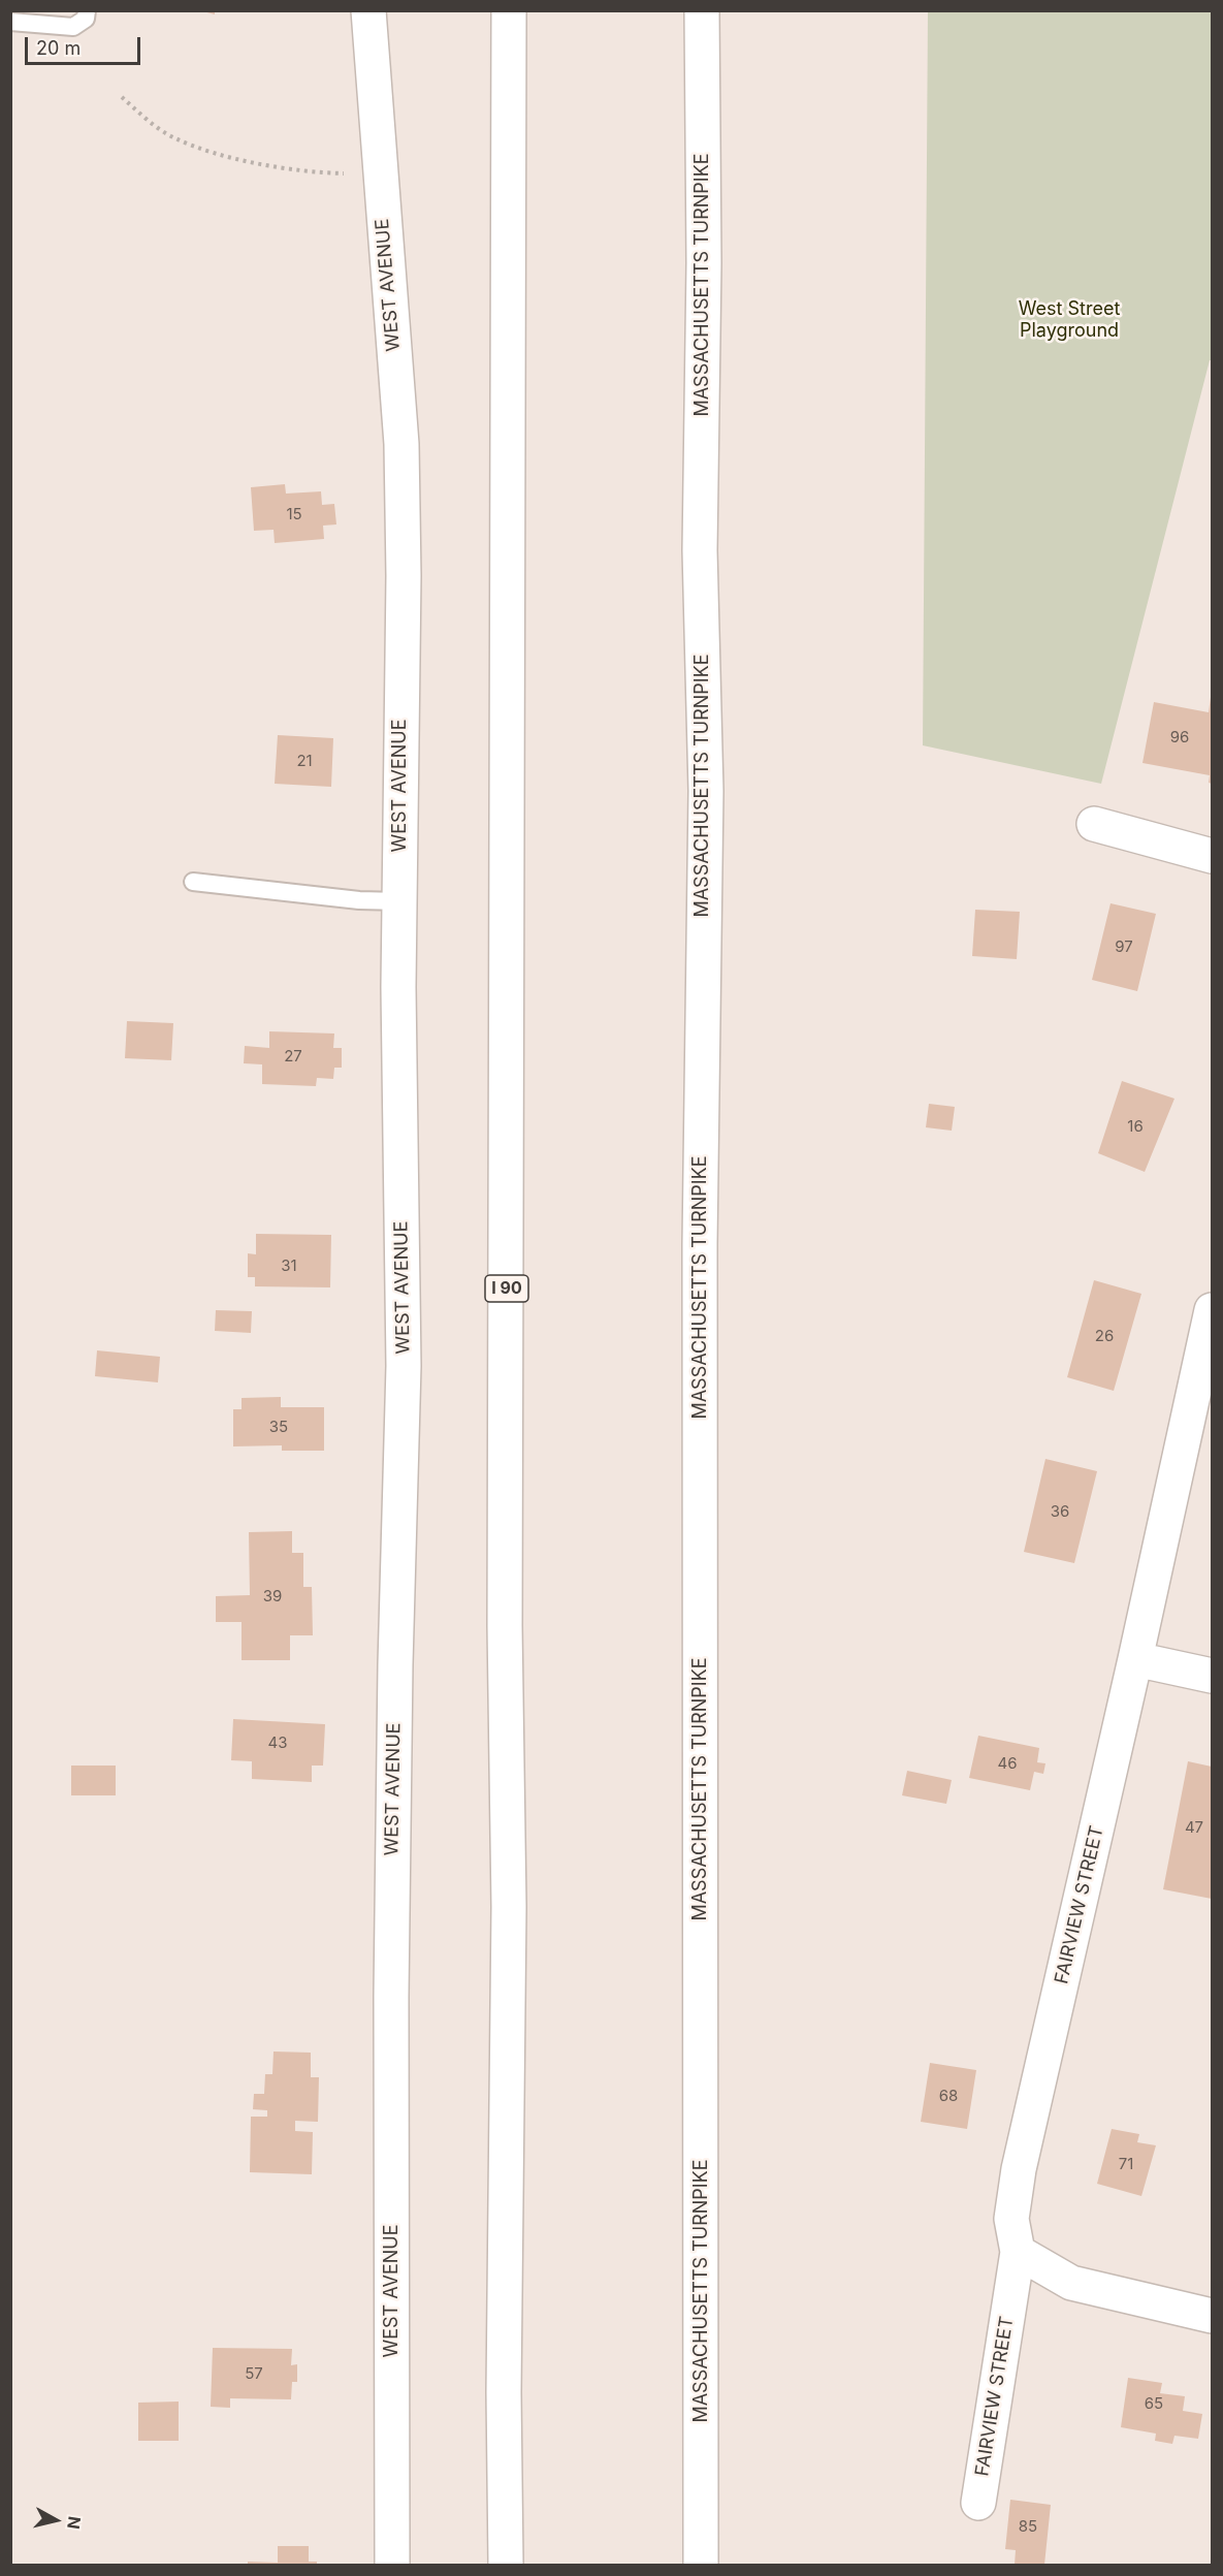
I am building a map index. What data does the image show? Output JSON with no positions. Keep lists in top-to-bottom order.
{
  "streets": {
    "main road": [
      "WEST AVENUE",
      "MASSACHUSETTS TURNPIKE",
      "I 90",
      "FAIRVIEW STREET"
    ]
  },
  "parks": ["West Street Playground"],
  "house_numbers": [
    "15",
    "96",
    "21",
    "97",
    "27",
    "16",
    "31",
    "26",
    "35",
    "36",
    "39",
    "43",
    "46",
    "47",
    "68",
    "71",
    "57",
    "65",
    "85"
  ],
  "scale_bar": "20 m",
  "north": "right"
}
